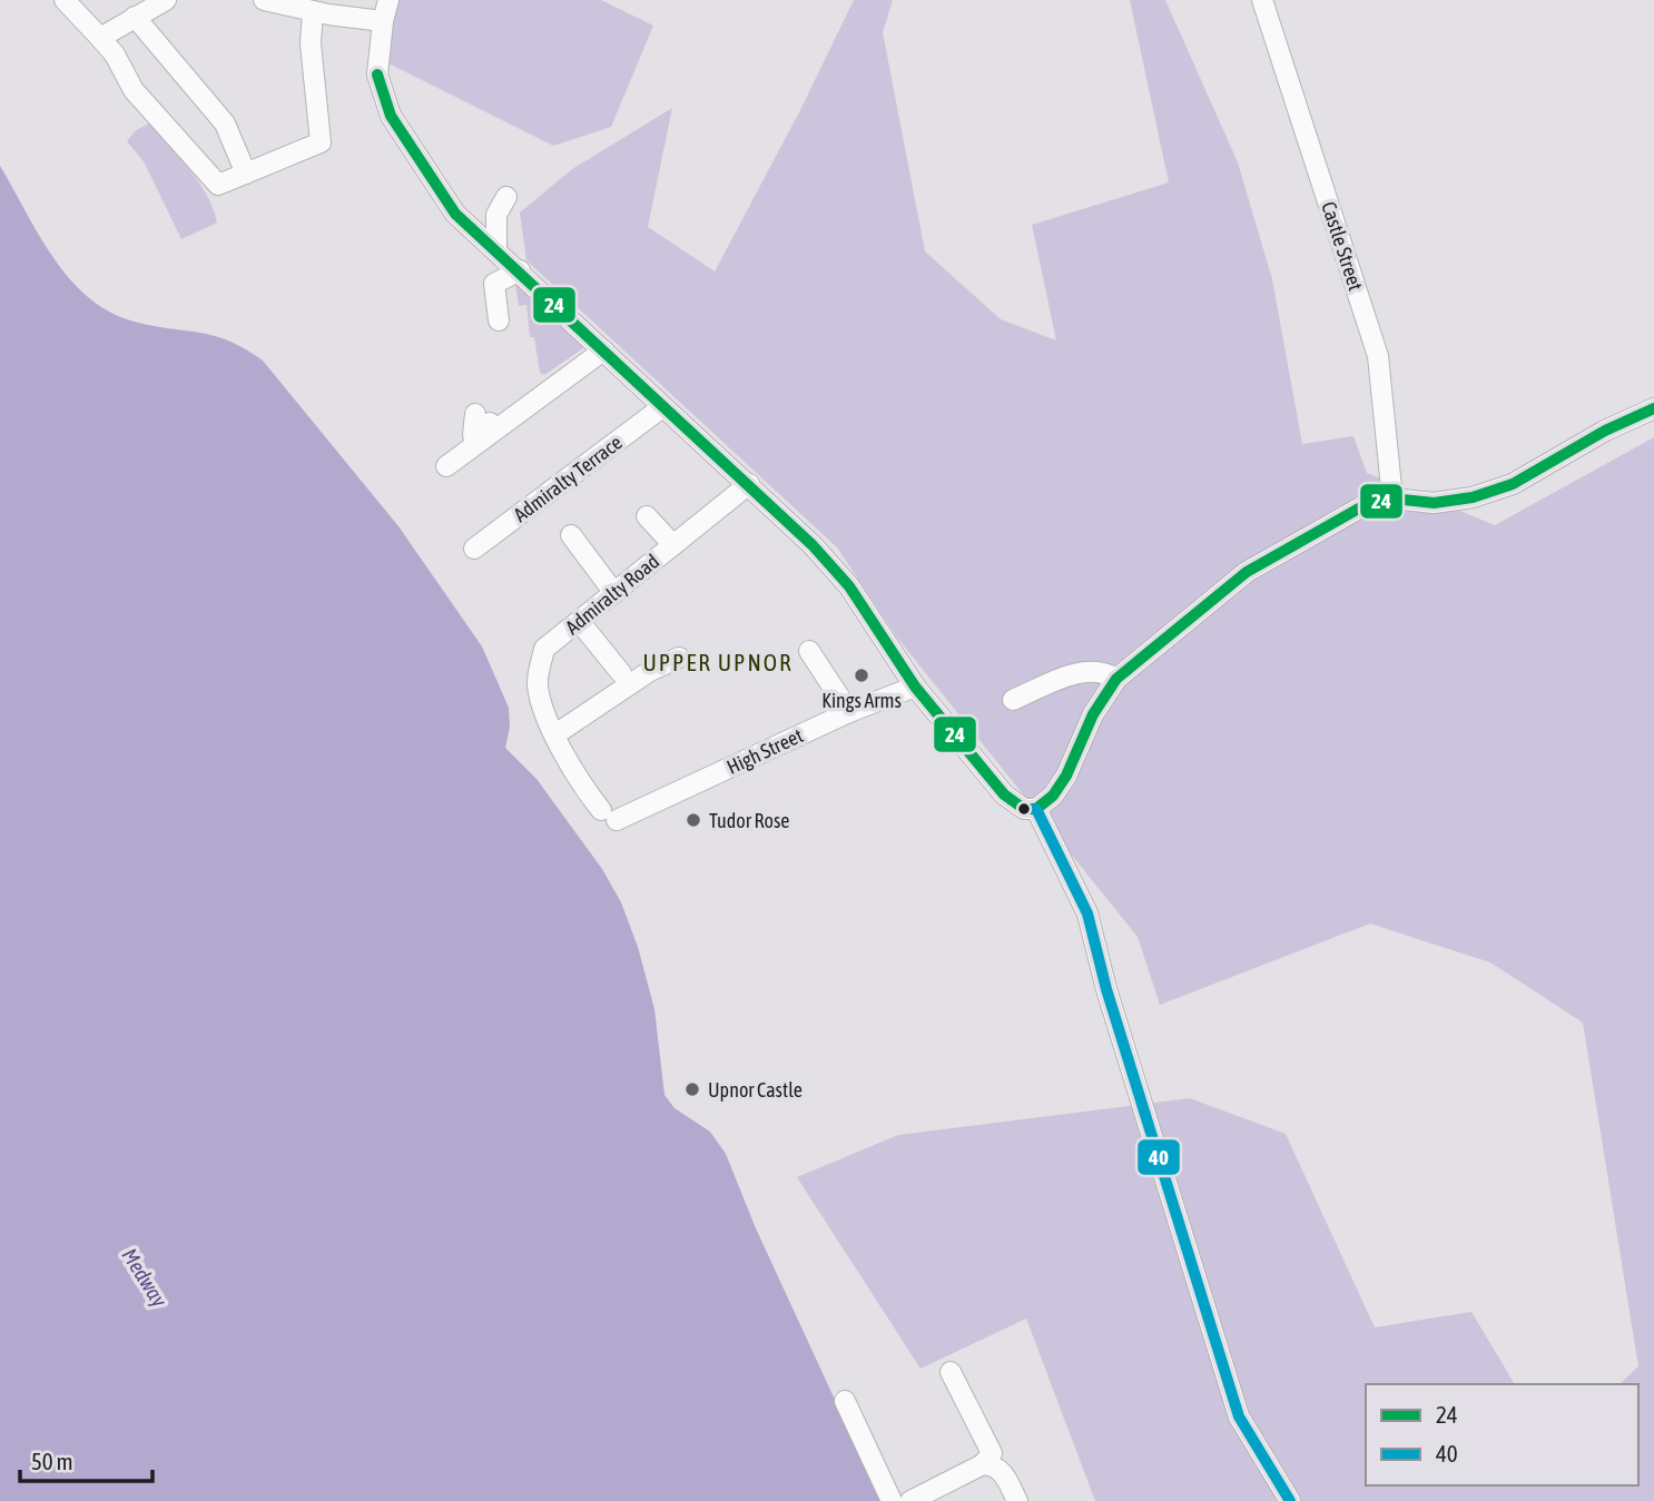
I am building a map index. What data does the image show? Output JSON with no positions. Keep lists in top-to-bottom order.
{
  "streets": {
    "street": [
      "Castle Street",
      "Admiralty Terrace",
      "Admiralty Road",
      "High Street"
    ]
  },
  "crossings": [
    ["Admiralty Road", "High Street"]
  ],
  "districts": ["UPPER UPNOR"],
  "water": ["Medway"],
  "places": ["Kings Arms", "Tudor Rose", "Upnor Castle"],
  "lines": ["transit line 24", "transit line 40"],
  "legend": ["24", "40"],
  "scale_bar": "50 m"
}
